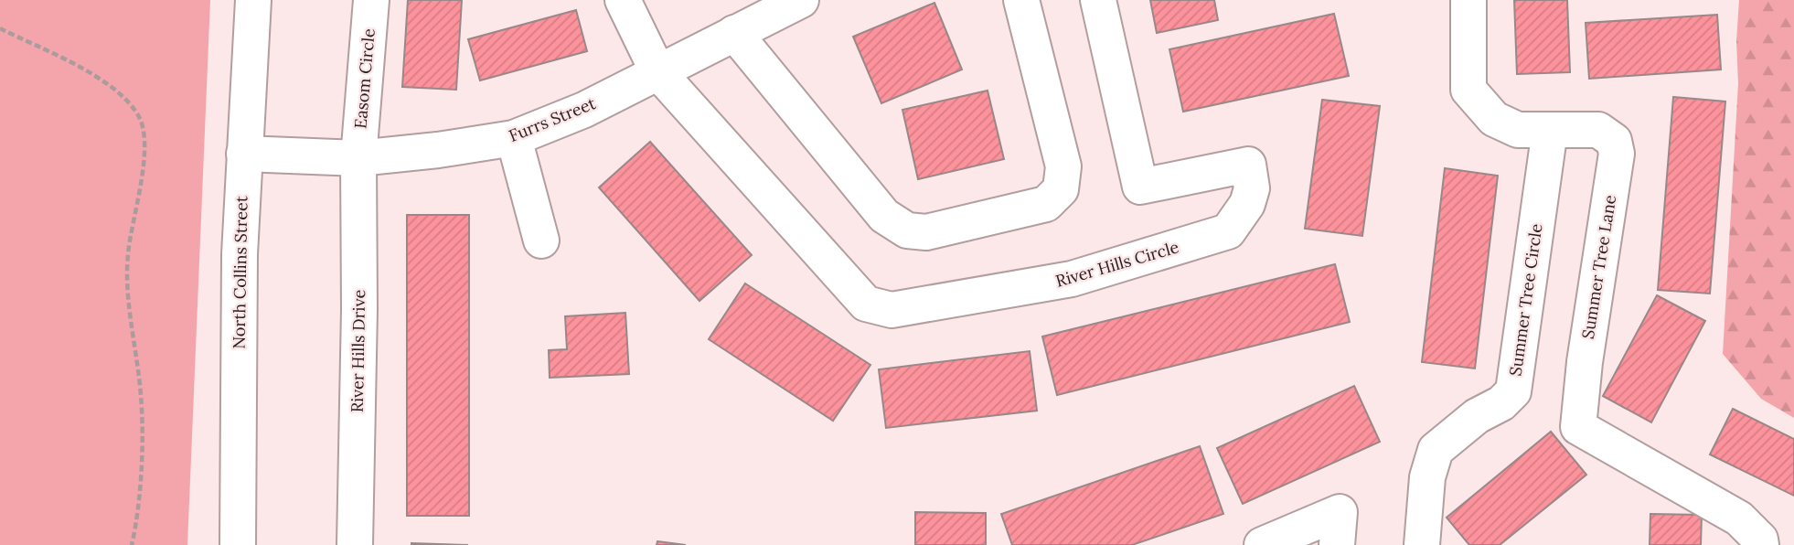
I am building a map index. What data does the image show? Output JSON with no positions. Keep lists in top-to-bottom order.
{
  "streets": {
    "street": [
      "Easom Circle",
      "Furrs Street",
      "River Hills Circle",
      "Summer Tree Lane",
      "North Collins Street",
      "Summer Tree Circle",
      "River Hills Drive"
    ]
  },
  "crossings": [
    ["Easom Circle", "Furrs Street"],
    ["Easom Circle", "River Hills Drive"],
    ["Furrs Street", "River Hills Circle"],
    ["Furrs Street", "North Collins Street"],
    ["Furrs Street", "River Hills Drive"],
    ["Summer Tree Lane", "Summer Tree Circle"]
  ]
}
